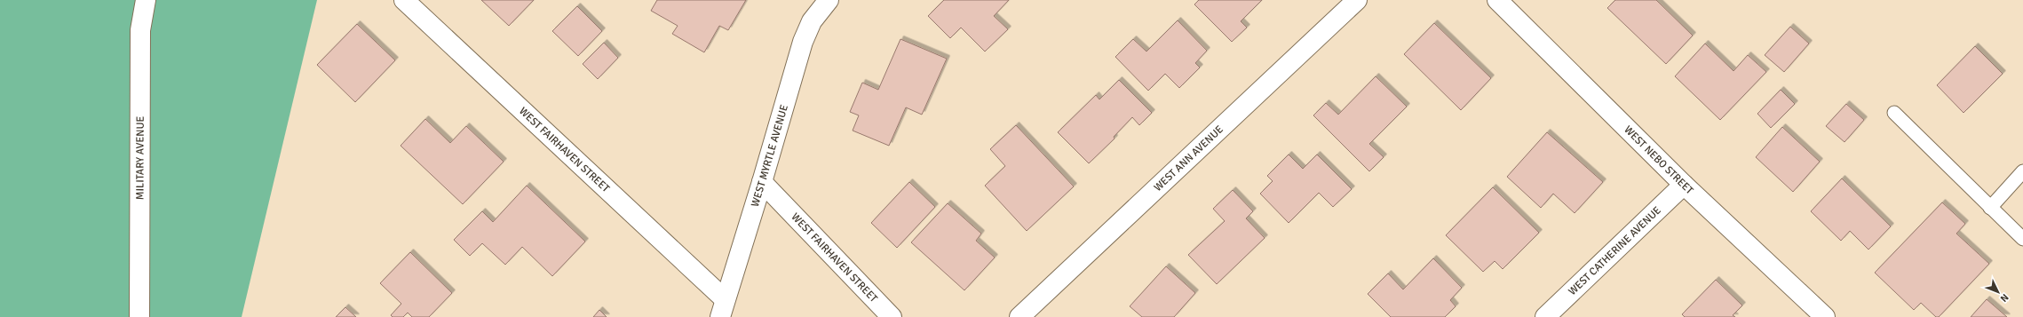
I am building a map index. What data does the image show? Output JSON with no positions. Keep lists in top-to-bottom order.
{
  "streets": {
    "street": [
      "WEST FAIRHAVEN STREET",
      "WEST MYRTLE AVENUE",
      "MILITARY AVENUE",
      "WEST ANN AVENUE",
      "WEST NEBO STREET",
      "WEST CATHERINE AVENUE"
    ]
  },
  "crossings": [
    ["WEST FAIRHAVEN STREET", "WEST MYRTLE AVENUE"],
    ["WEST NEBO STREET", "WEST CATHERINE AVENUE"]
  ],
  "north": "bottom right"
}
